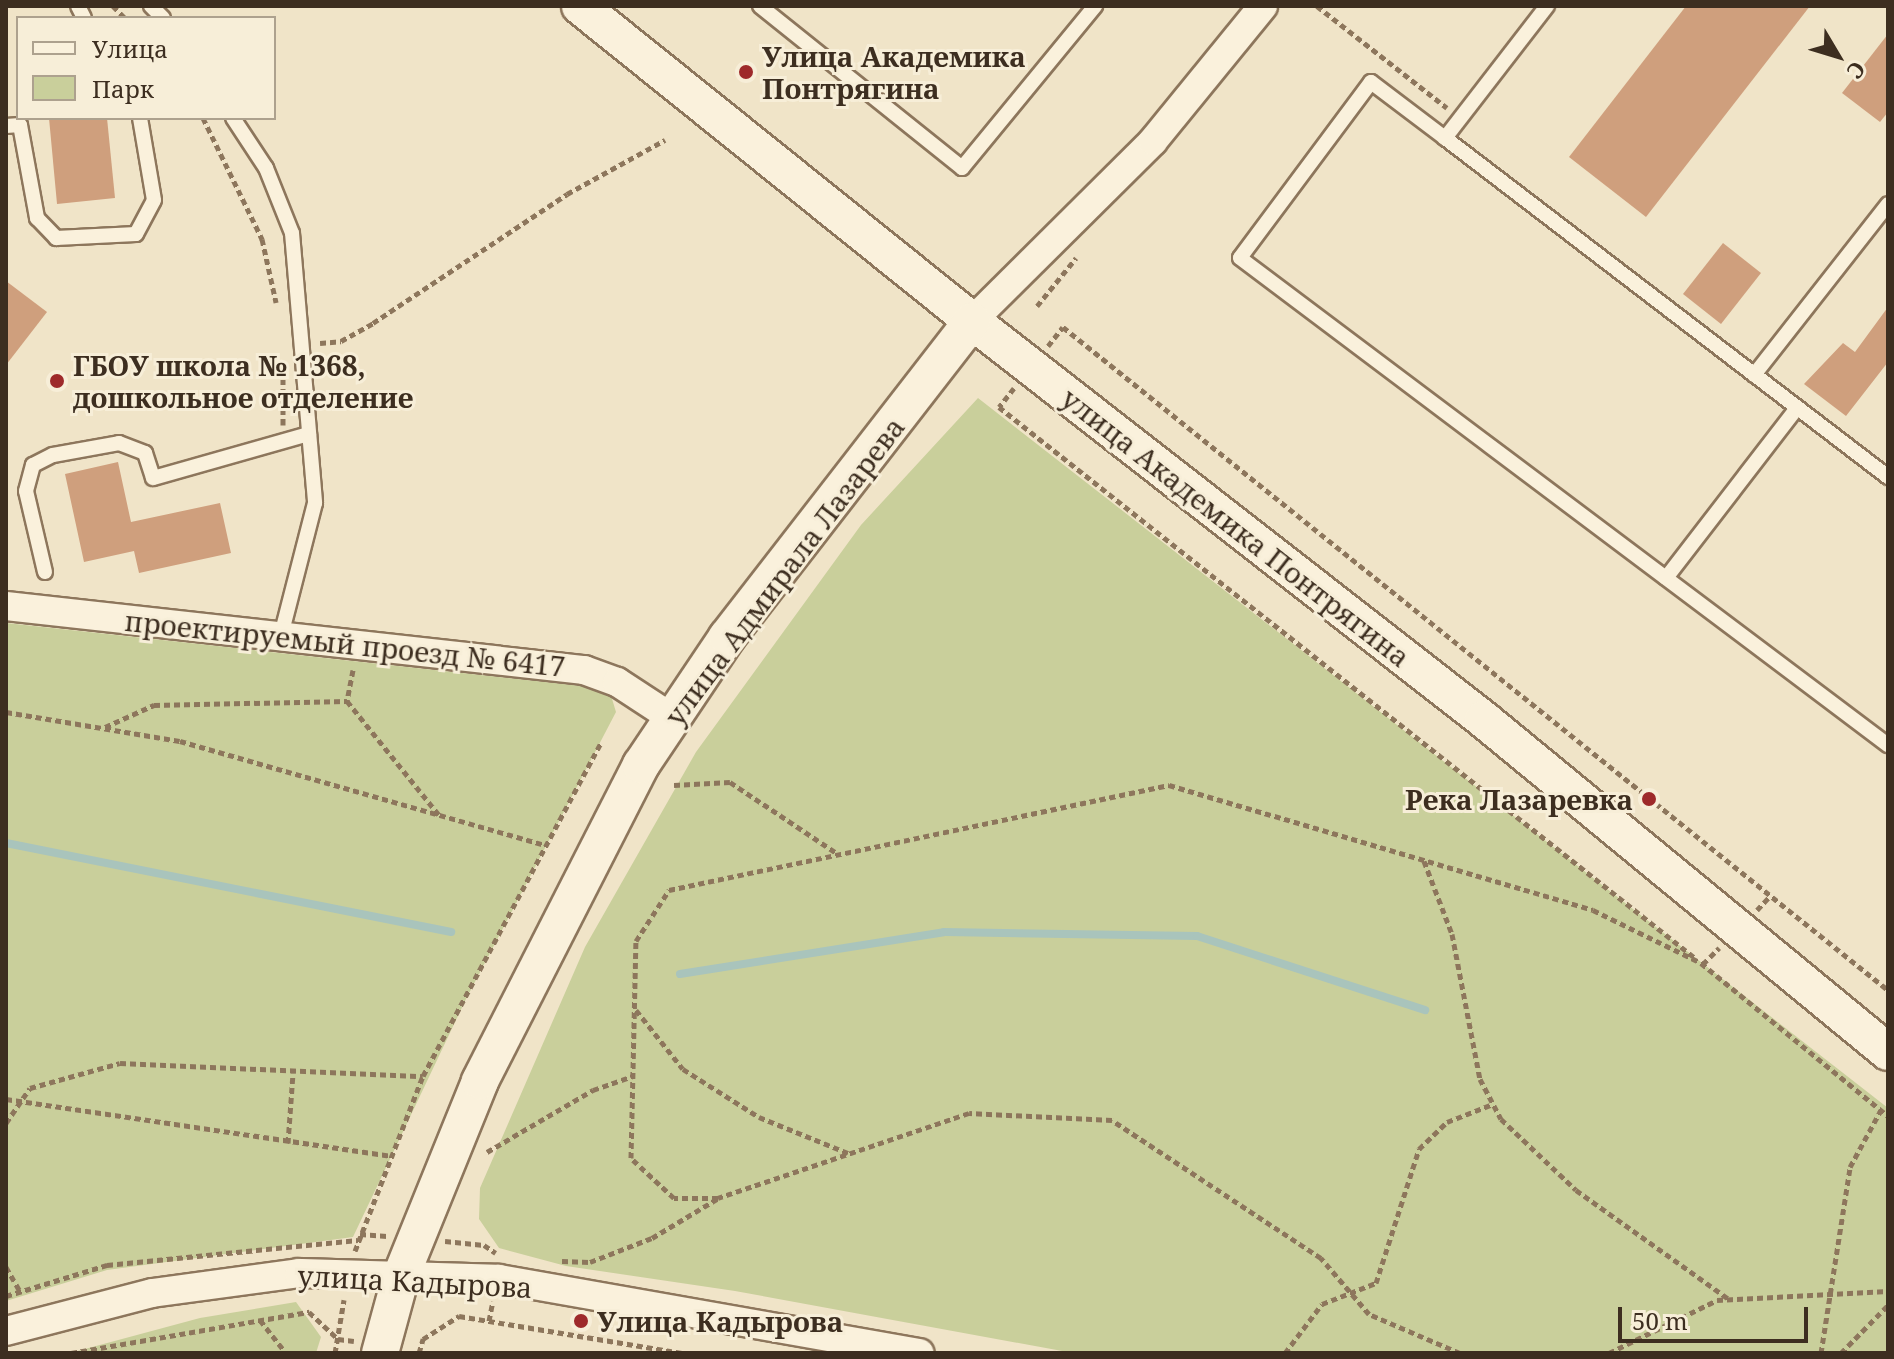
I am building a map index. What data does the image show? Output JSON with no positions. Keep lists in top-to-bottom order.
{
  "streets": {
    "street": [
      "улица Академика Понтрягина",
      "улица Адмирала Лазарева",
      "проектируемый проезд № 6417",
      "улица Кадырова"
    ]
  },
  "crossings": [
    ["улица Академика Понтрягина", "улица Адмирала Лазарева"],
    ["улица Адмирала Лазарева", "проектируемый проезд № 6417"],
    ["улица Адмирала Лазарева", "улица Кадырова"]
  ],
  "places": [
    "Улица Академика Понтрягина",
    "ГБОУ школа № 1368, дошкольное отделение",
    "Река Лазаревка",
    "Улица Кадырова"
  ],
  "legend": ["Улица", "Парк"],
  "scale_bar": "50 m",
  "north": "bottom right"
}
